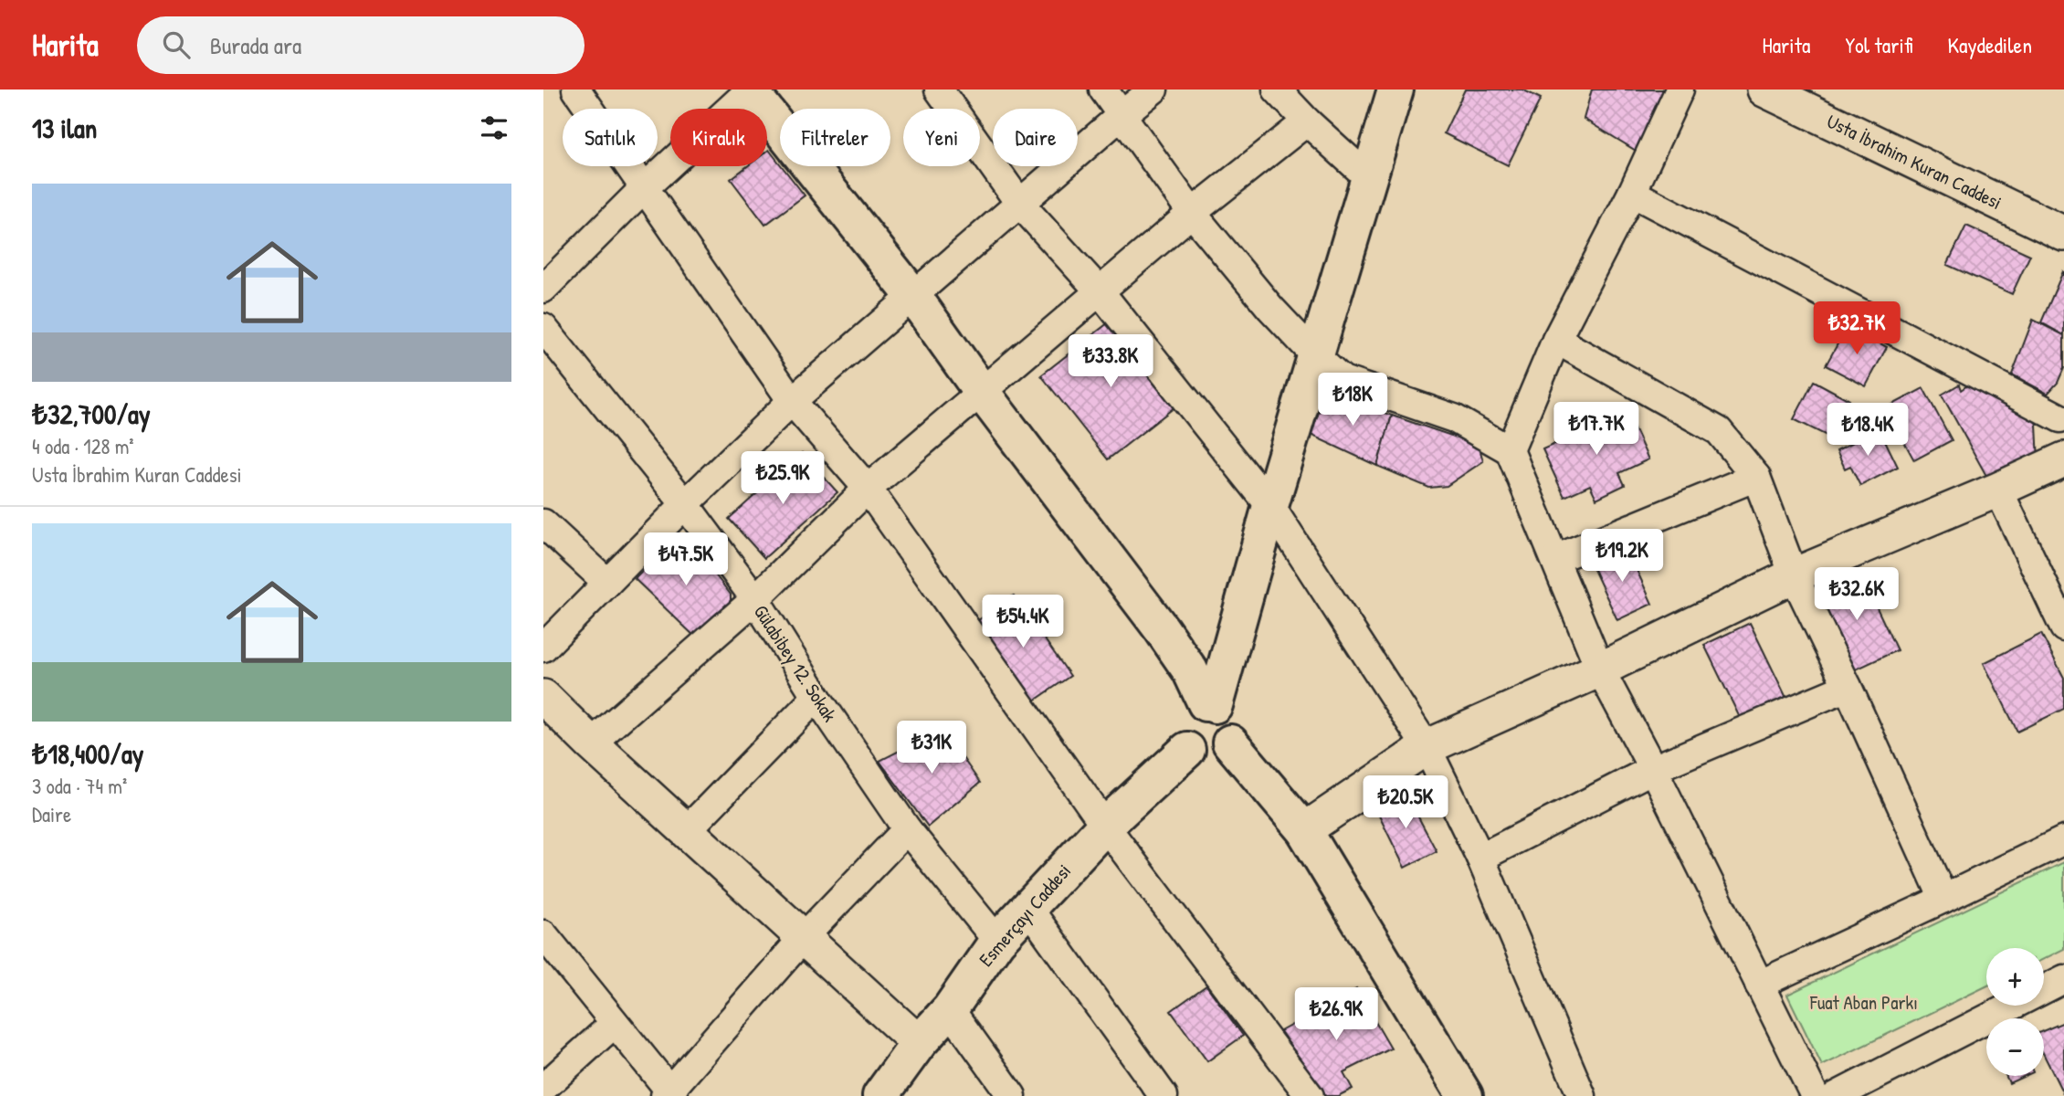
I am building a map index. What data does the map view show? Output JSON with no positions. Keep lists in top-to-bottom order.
{
  "streets": {
    "main road": ["Esmerçayı Caddesi"],
    "street": ["Usta İbrahim Kuran Caddesi", "Gülabibey 12. Sokak"]
  },
  "crossings": [
    ["Gülabibey 12. Sokak", "Esmerçayı Caddesi"]
  ],
  "parks": ["Fuat Aban Parkı"],
  "page": {
    "header": "Harita",
    "search": "Burada ara",
    "nav": ["Harita", "Yol tarifi", "Kaydedilen"],
    "heading": "13 ilan",
    "chip": [
      "Satılık",
      "Kiralık",
      "Filtreler",
      "Yeni",
      "Daire"
    ],
    "list": [
      {
        "name": "₺32,700/ay",
        "note": "4 oda · 128 m² · Usta İbrahim Kuran Caddesi"
      },
      {
        "name": "₺18,400/ay",
        "note": "3 oda · 74 m² · Daire"
      }
    ],
    "price": [
      "₺32.7K",
      "₺33.8K",
      "₺18K",
      "₺17.7K",
      "₺18.4K",
      "₺25.9K",
      "₺19.2K",
      "₺47.5K",
      "₺32.6K",
      "₺54.4K",
      "₺31K",
      "₺20.5K",
      "₺26.9K"
    ],
    "map_buttons": ["+", "−"]
  }
}
